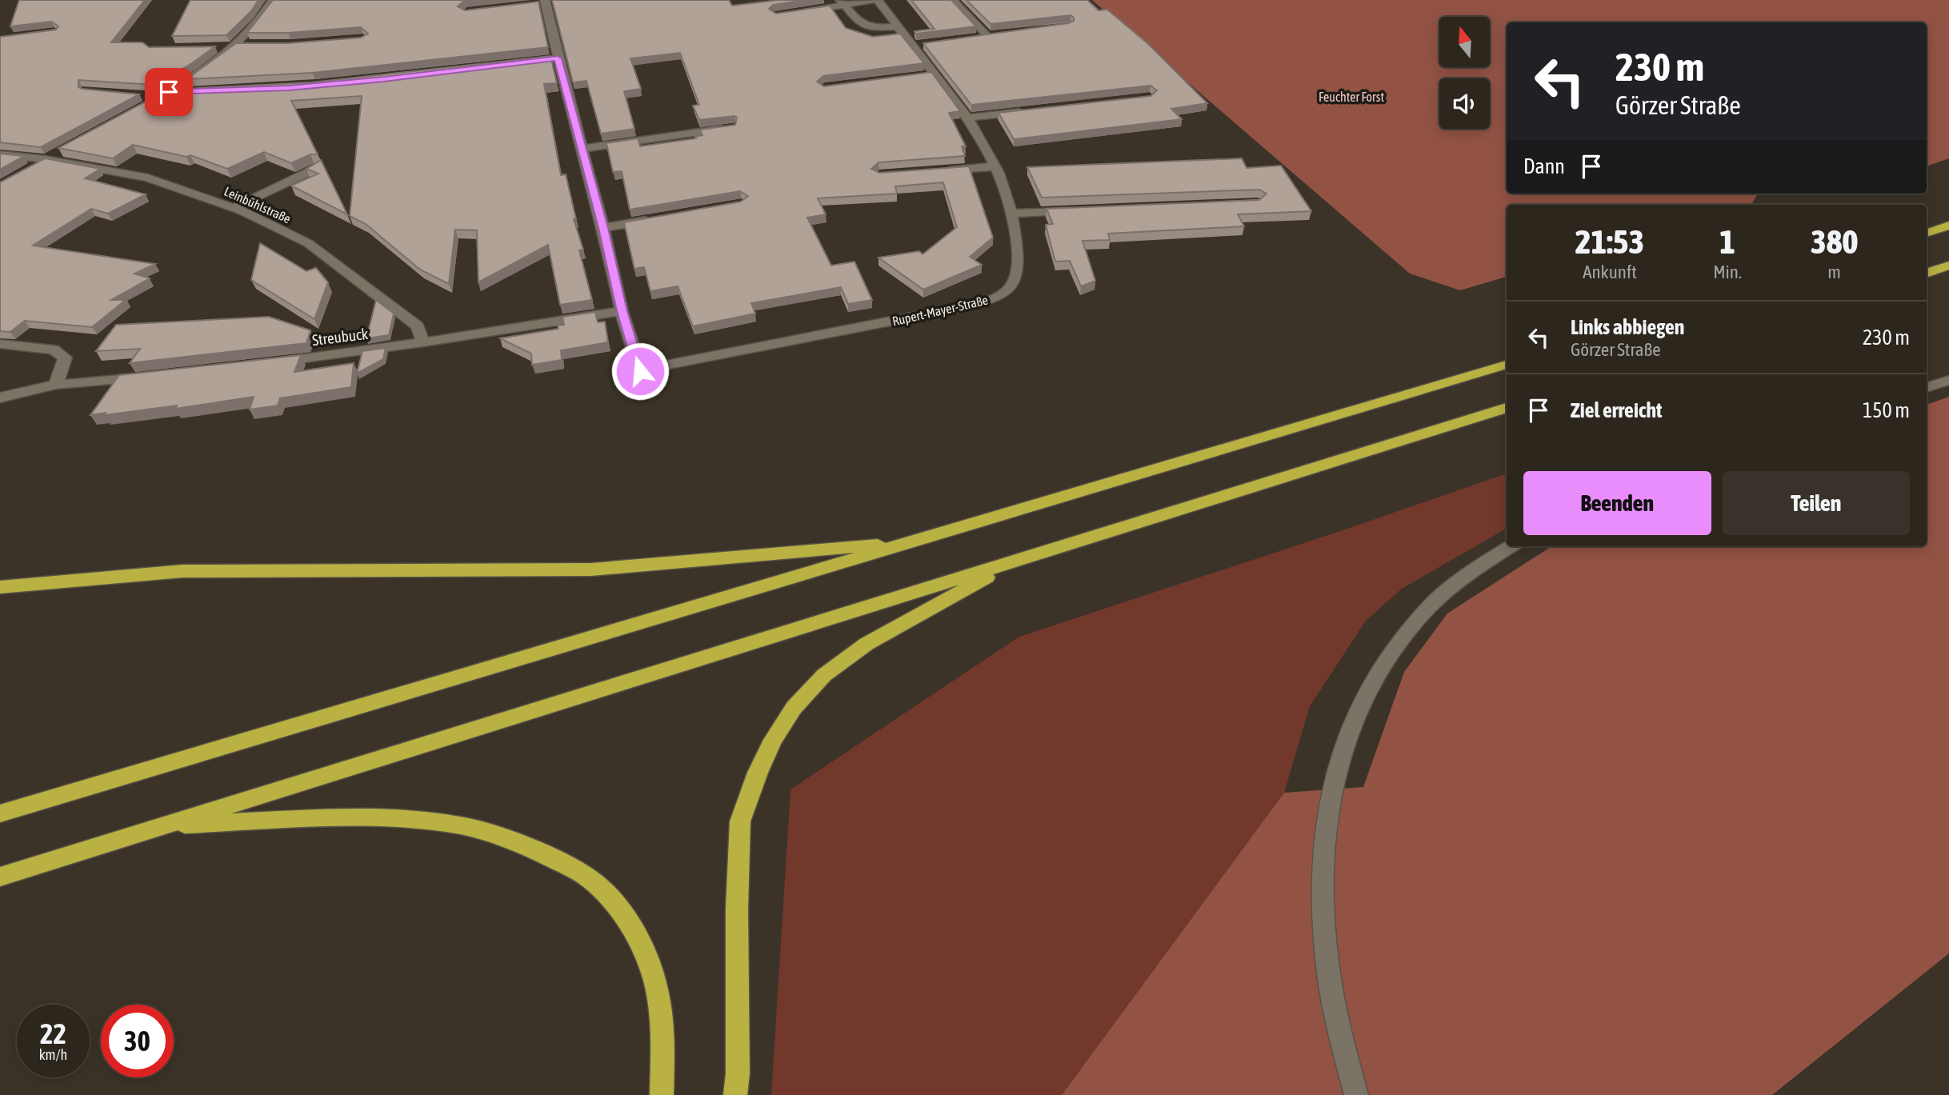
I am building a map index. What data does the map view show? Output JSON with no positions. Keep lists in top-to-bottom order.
{
  "streets": {
    "street": ["Leinbühlstraße", "Rupert-Mayer-Straße", "Streubuck"]
  },
  "crossings": [
    ["Leinbühlstraße", "Streubuck"],
    ["Rupert-Mayer-Straße", "Streubuck"]
  ],
  "parks": ["Feuchter Forst"],
  "north": "top",
  "page": {
    "turn": ["230 m", "Görzer Straße"],
    "then": "Dann",
    "eta": [
      "21:53",
      "Ankunft",
      "1",
      "Min.",
      "380",
      "m"
    ],
    "list": [
      {
        "name": "Links abbiegen",
        "note": "Görzer Straße",
        "value": "230 m"
      },
      {
        "name": "Ziel erreicht",
        "value": "150 m"
      }
    ],
    "buttons": ["Beenden", "Teilen"],
    "speed": "22 km/h",
    "limit": "30"
  }
}
